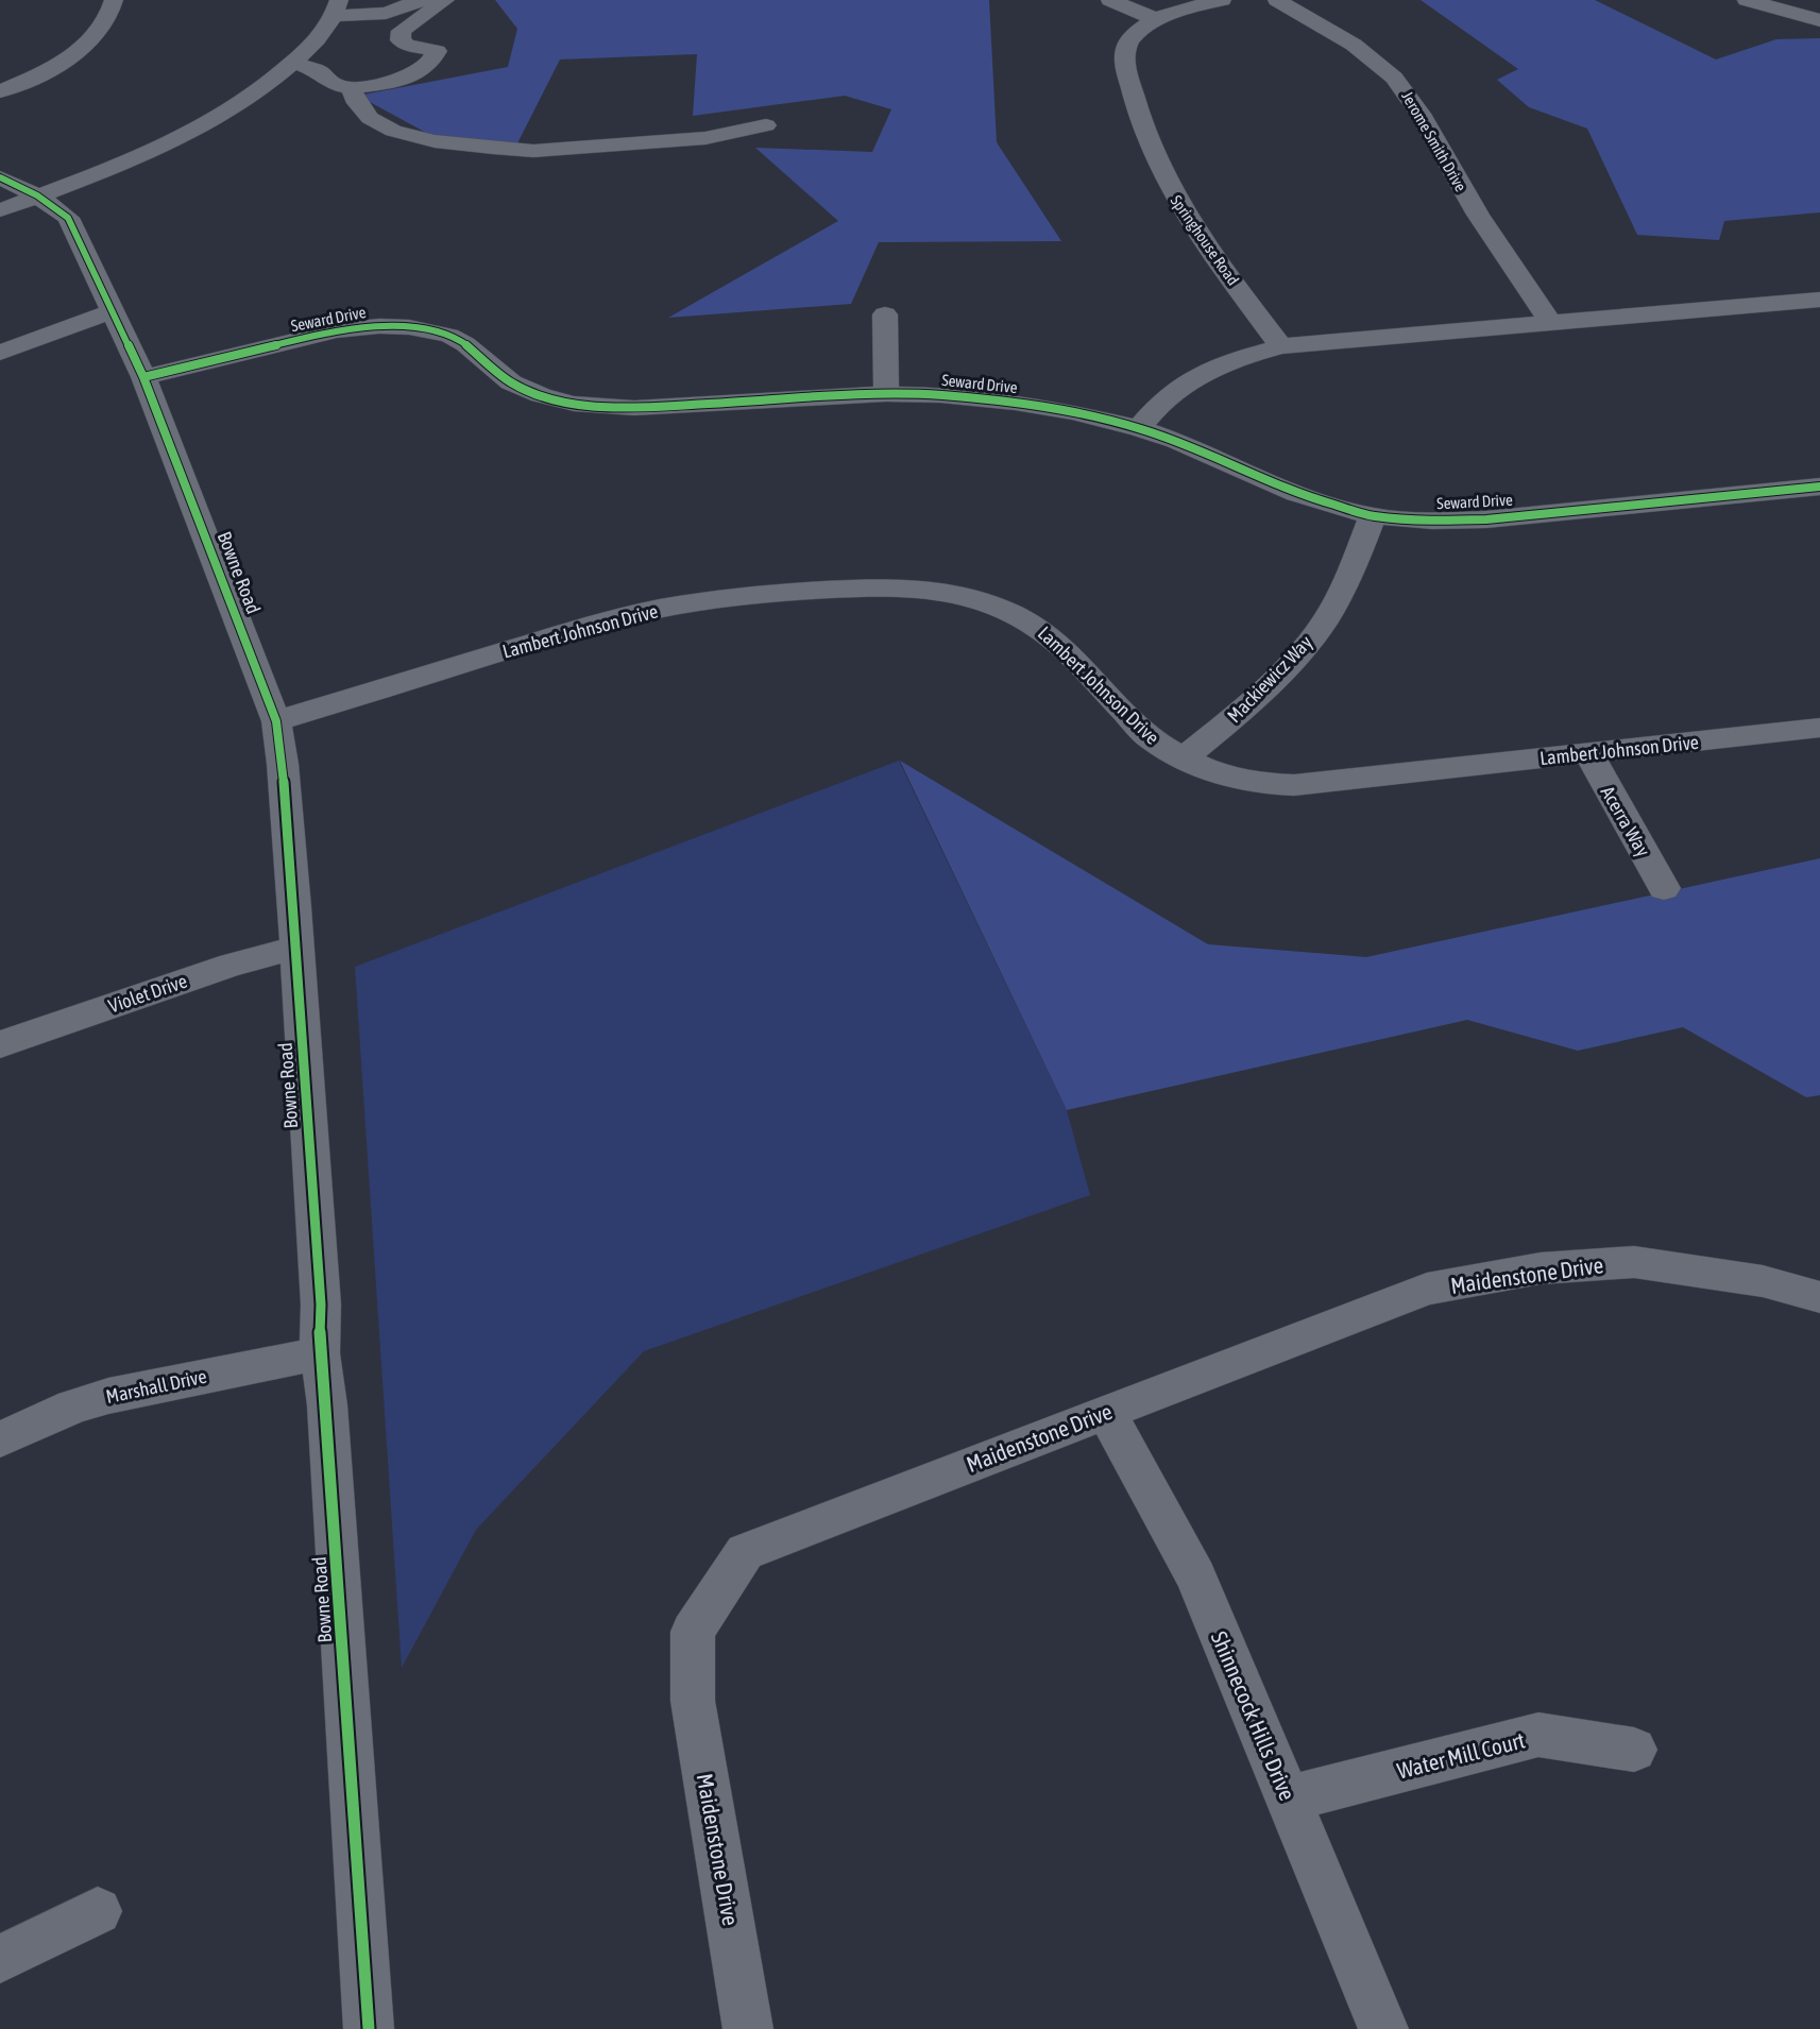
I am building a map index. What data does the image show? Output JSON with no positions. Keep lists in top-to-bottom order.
{
  "streets": {
    "street": [
      "Jerome Smith Drive",
      "Springhouse Road",
      "Seward Drive",
      "Bowne Road",
      "Lambert Johnson Drive",
      "Mackiewicz Way",
      "Acerra Way",
      "Violet Drive",
      "Maidenstone Drive",
      "Marshall Drive",
      "Shinnecock Hills Drive",
      "Water Mill Court"
    ]
  },
  "crossings": [
    ["Seward Drive", "Bowne Road"],
    ["Seward Drive", "Mackiewicz Way"],
    ["Bowne Road", "Lambert Johnson Drive"],
    ["Bowne Road", "Violet Drive"],
    ["Bowne Road", "Marshall Drive"],
    ["Lambert Johnson Drive", "Mackiewicz Way"],
    ["Lambert Johnson Drive", "Acerra Way"],
    ["Maidenstone Drive", "Shinnecock Hills Drive"],
    ["Shinnecock Hills Drive", "Water Mill Court"]
  ]
}
